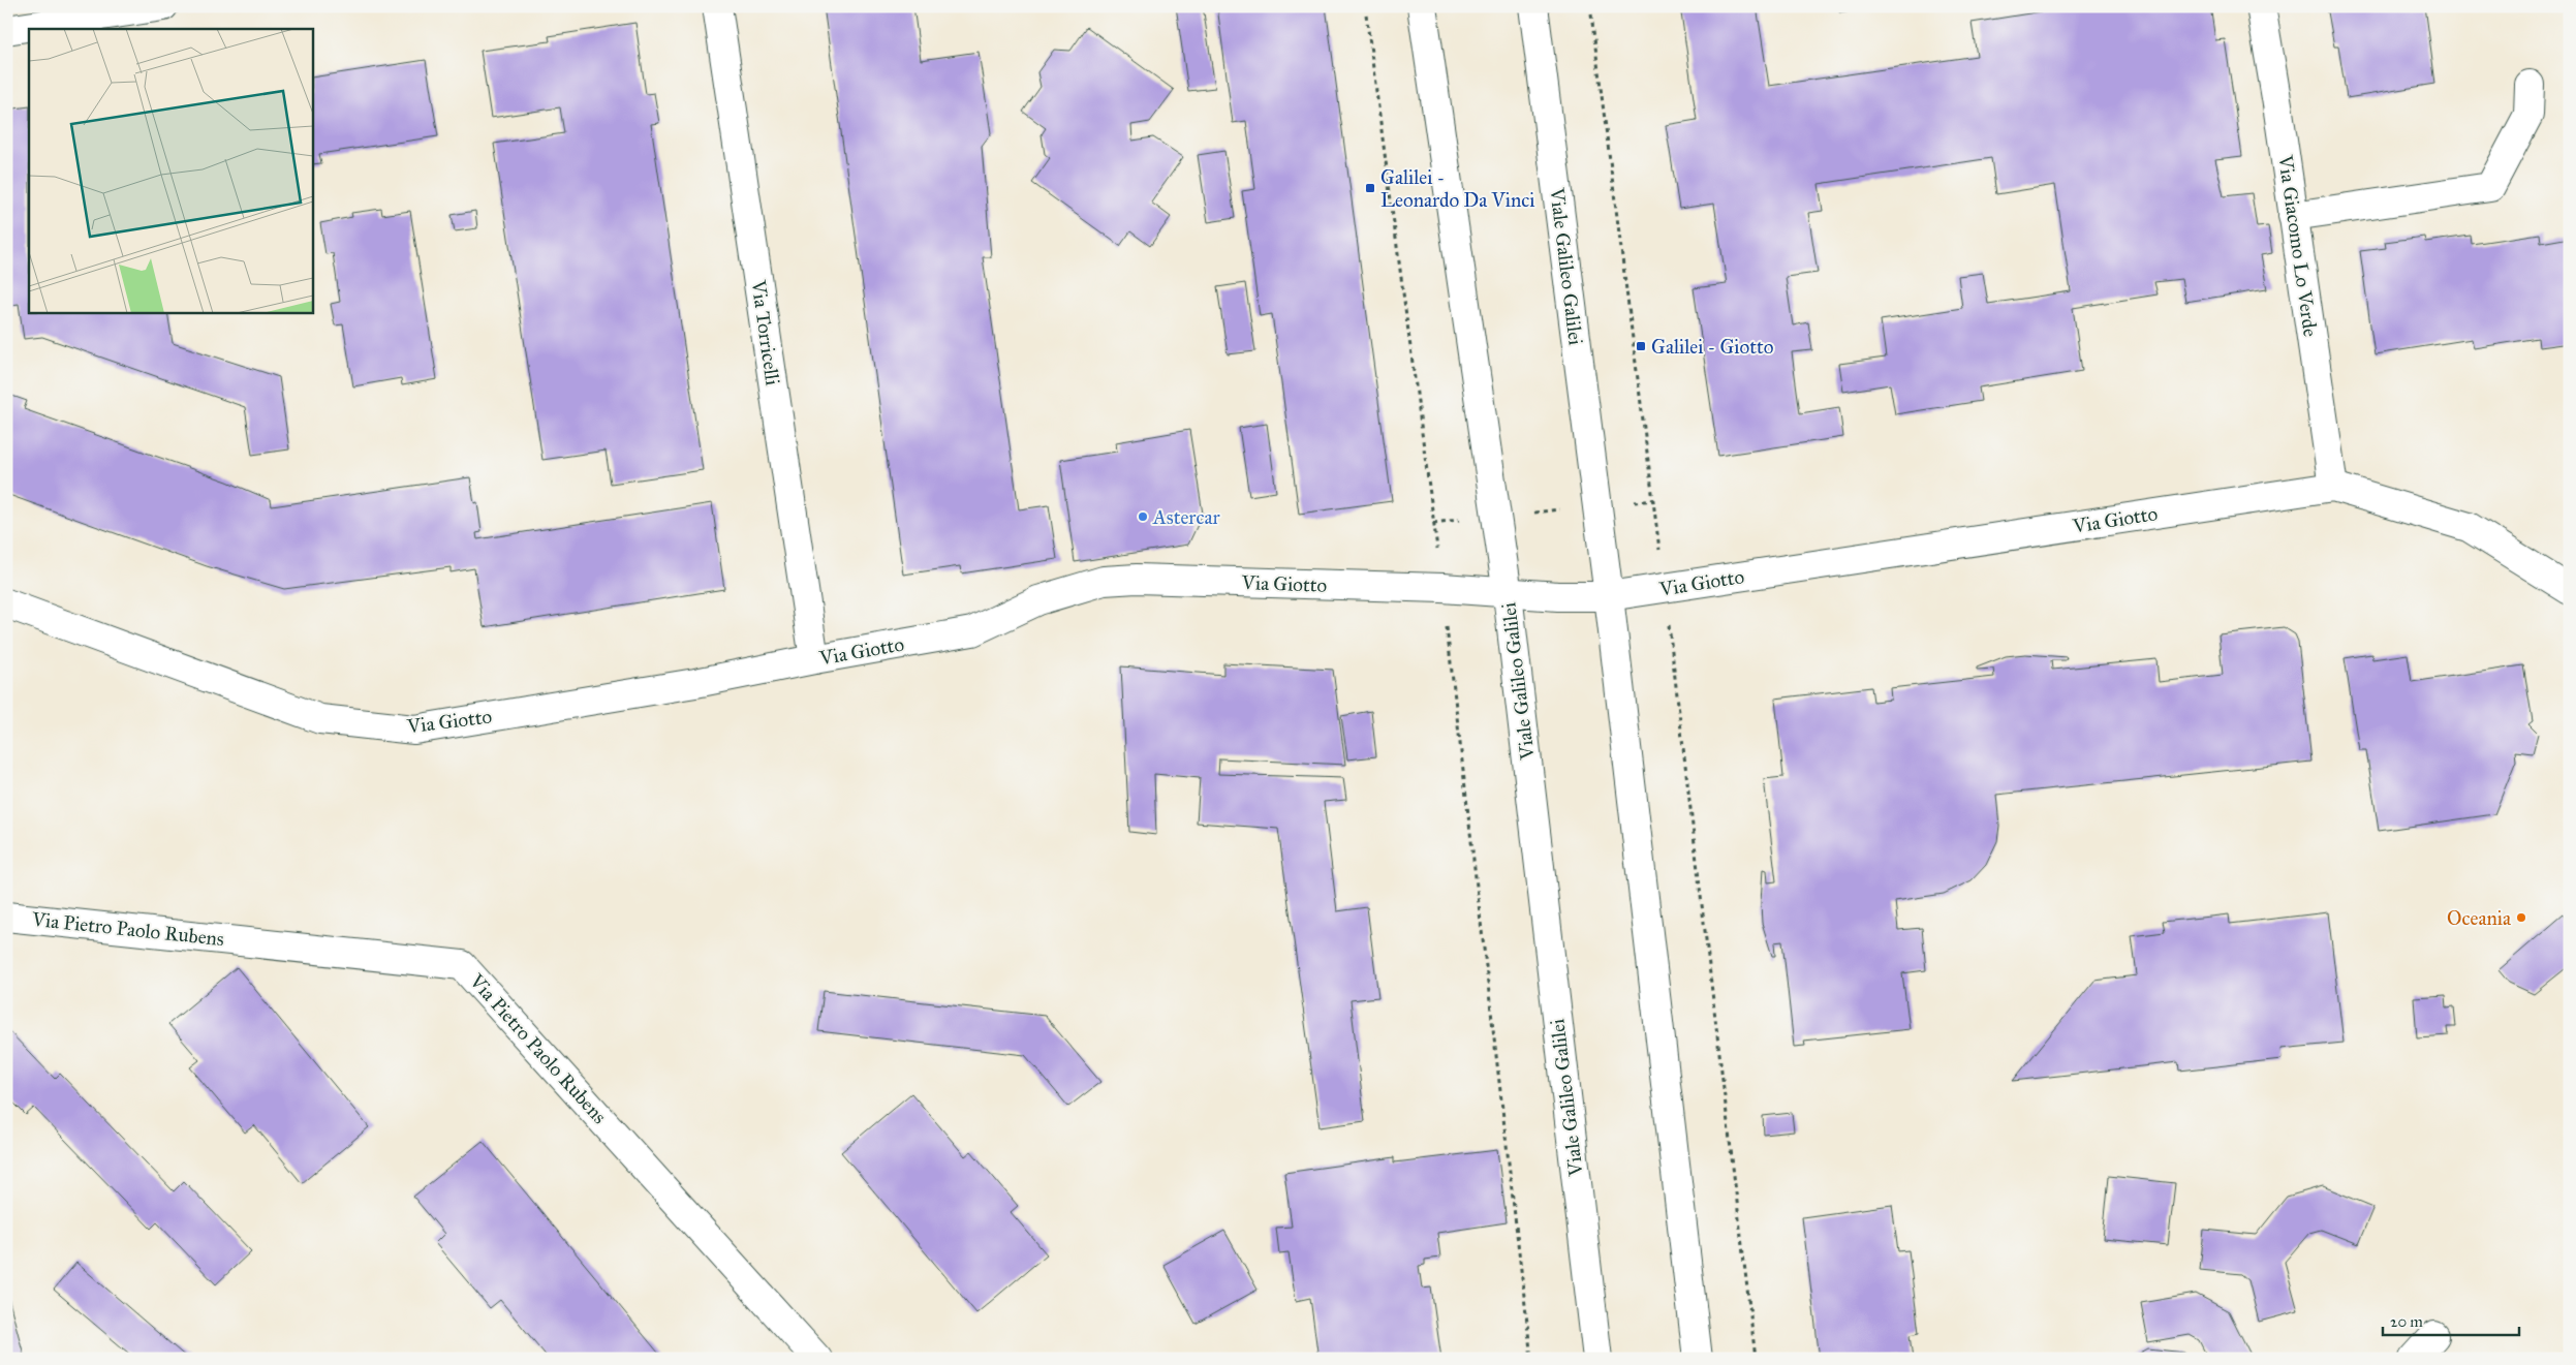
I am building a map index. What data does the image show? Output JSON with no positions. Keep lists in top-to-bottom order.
{
  "streets": {
    "street": [
      "Via Giacomo Lo Verde",
      "Viale Galileo Galilei",
      "Via Torricelli",
      "Via Giotto",
      "Via Pietro Paolo Rubens"
    ]
  },
  "crossings": [
    ["Via Giacomo Lo Verde", "Via Giotto"],
    ["Viale Galileo Galilei", "Via Giotto"],
    ["Via Torricelli", "Via Giotto"]
  ],
  "places": {
    "transit": ["Galilei - Leonardo Da Vinci", "Galilei - Giotto"],
    "other": ["Astercar", "Oceania"]
  },
  "scale_bar": "20 m"
}
